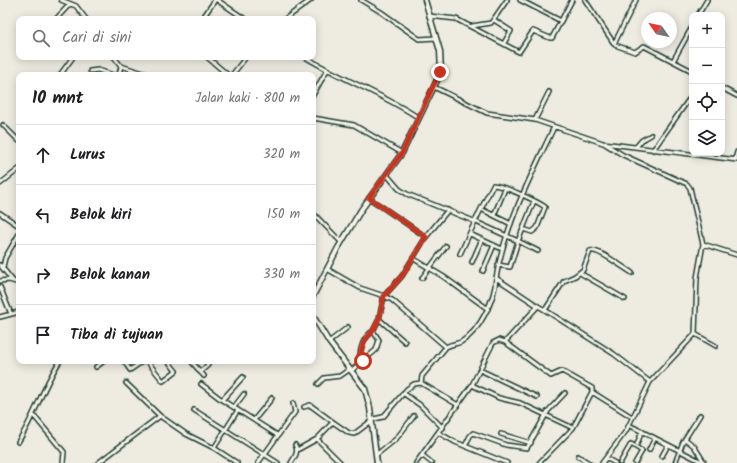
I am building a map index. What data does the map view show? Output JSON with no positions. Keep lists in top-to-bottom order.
{
  "north": "top left",
  "page": {
    "map_buttons": ["+", "−"],
    "search": "Cari di sini",
    "heading": ["10 mnt", "Jalan kaki · 800 m"],
    "list": [
      ["Lurus", "320 m"],
      ["Belok kiri", "150 m"],
      ["Belok kanan", "330 m"],
      "Tiba di tujuan"
    ]
  }
}
